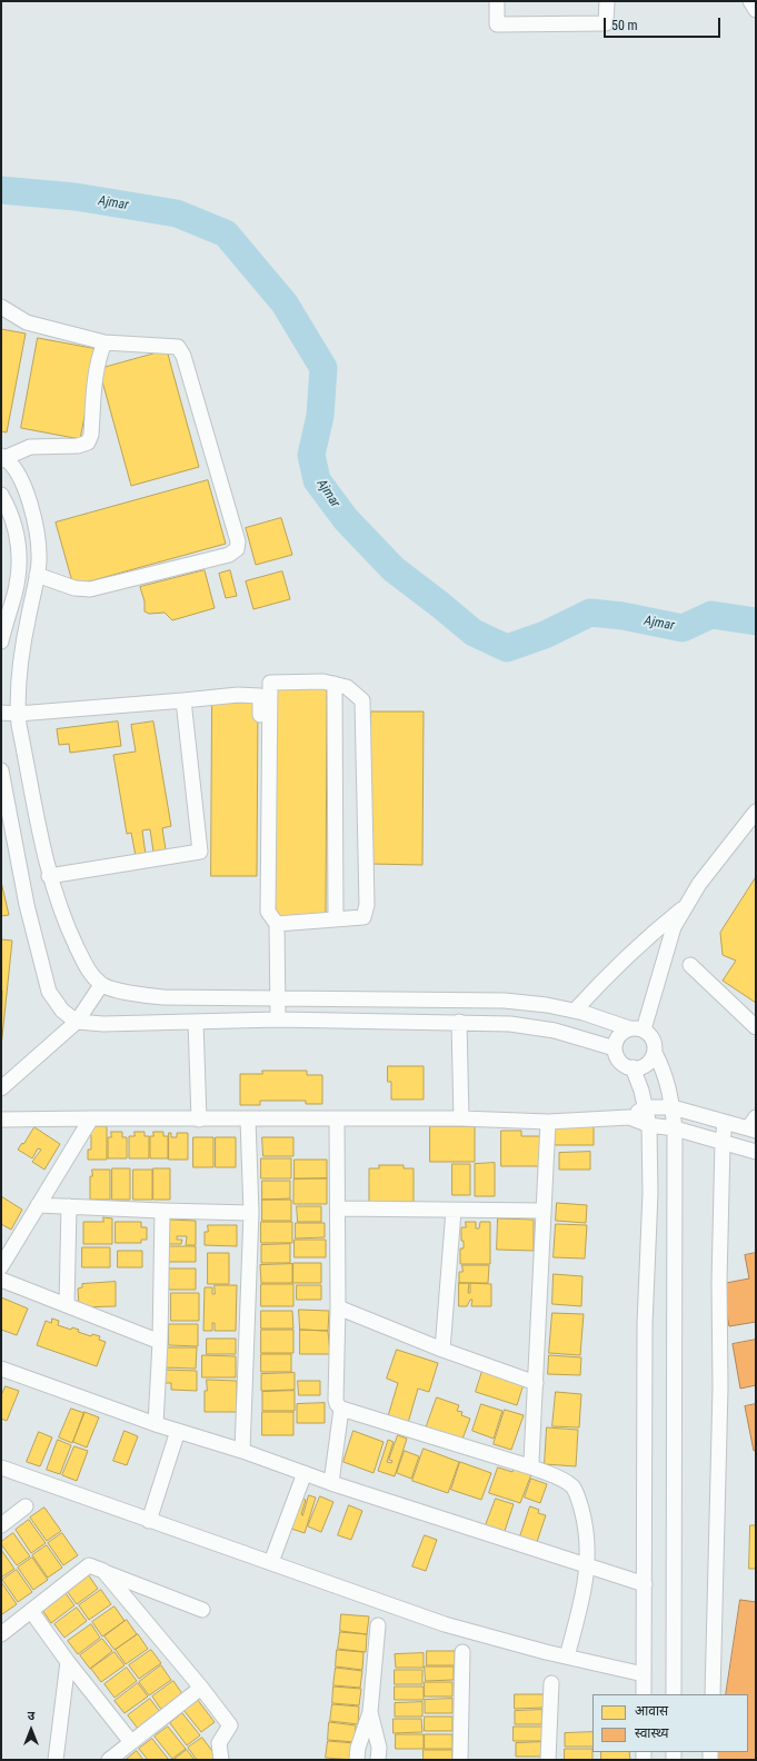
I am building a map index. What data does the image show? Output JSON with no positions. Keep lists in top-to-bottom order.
{
  "water": ["Ajmar"],
  "legend": ["आवास", "स्वास्थ्य"],
  "scale_bar": "50 m",
  "north": "top"
}
